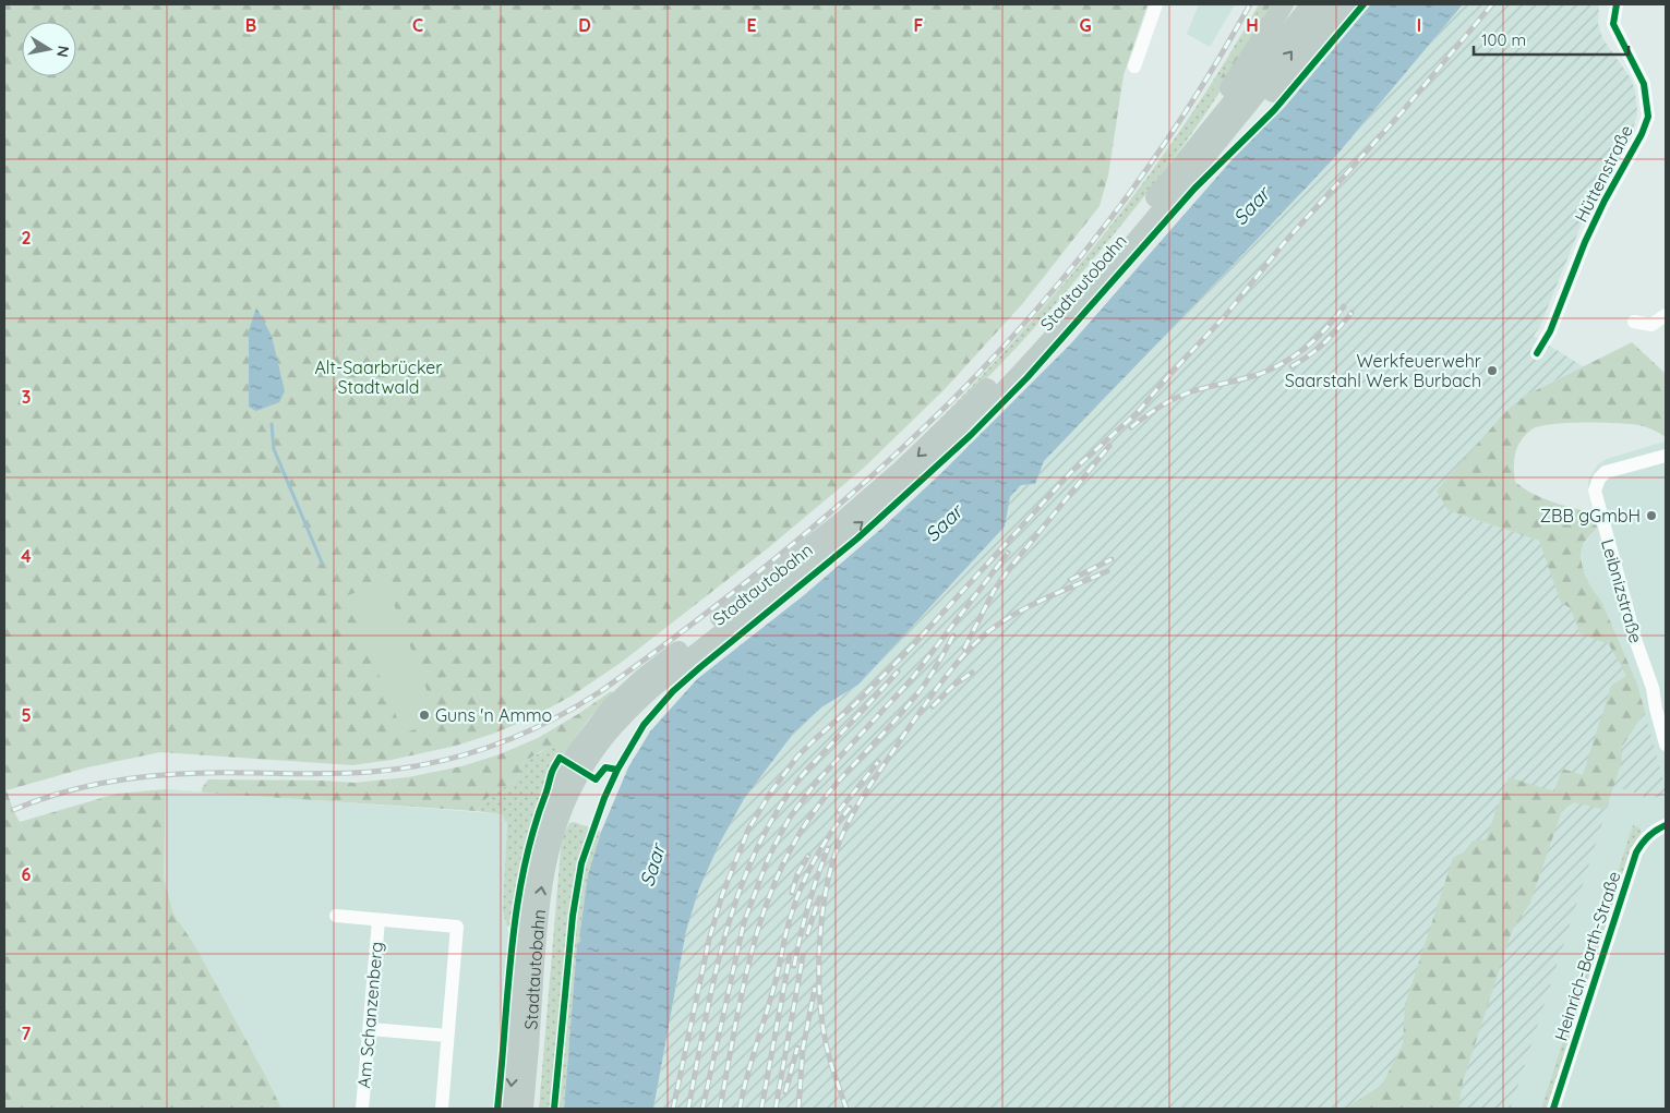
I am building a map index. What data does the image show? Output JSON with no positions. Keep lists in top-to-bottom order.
{
  "streets": {
    "highway": ["Stadtautobahn"],
    "street": [
      "Hüttenstraße",
      "Leibnizstraße",
      "Heinrich-Barth-Straße",
      "Am Schanzenberg"
    ]
  },
  "water": ["Saar"],
  "parks": ["Alt-Saarbrücker Stadtwald"],
  "places": ["Werkfeuerwehr Saarstahl Werk Burbach", "ZBB gGmbH", "Guns 'n Ammo"],
  "scale_bar": "100 m",
  "north": "right",
  "grid": {
    "columns": [
      "B",
      "C",
      "D",
      "E",
      "F",
      "G",
      "H",
      "I"
    ],
    "rows": [
      "2",
      "3",
      "4",
      "5",
      "6",
      "7"
    ]
  }
}
